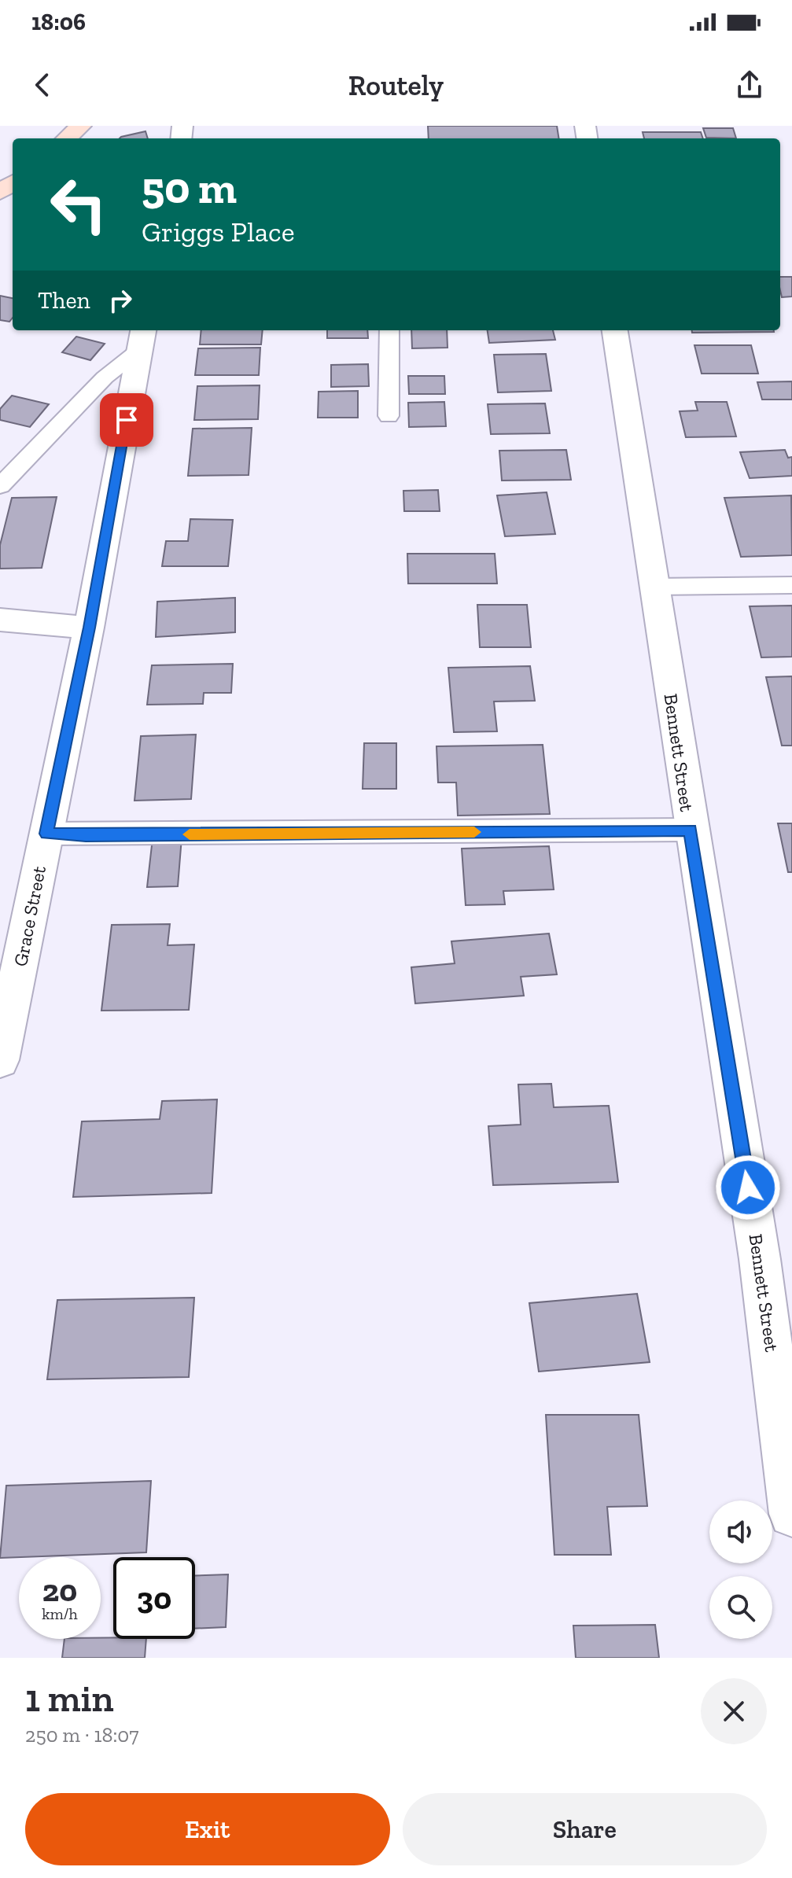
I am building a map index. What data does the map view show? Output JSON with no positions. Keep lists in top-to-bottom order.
{
  "streets": {
    "street": ["Bennett Street", "Grace Street"]
  },
  "page": {
    "status": "18:06",
    "header": "Routely",
    "turn": ["50 m", "Griggs Place"],
    "then": "Then",
    "speed": "20 km/h",
    "limit": "30",
    "heading": ["1 min", "250 m · 18:07"],
    "buttons": ["Exit", "Share"]
  }
}
